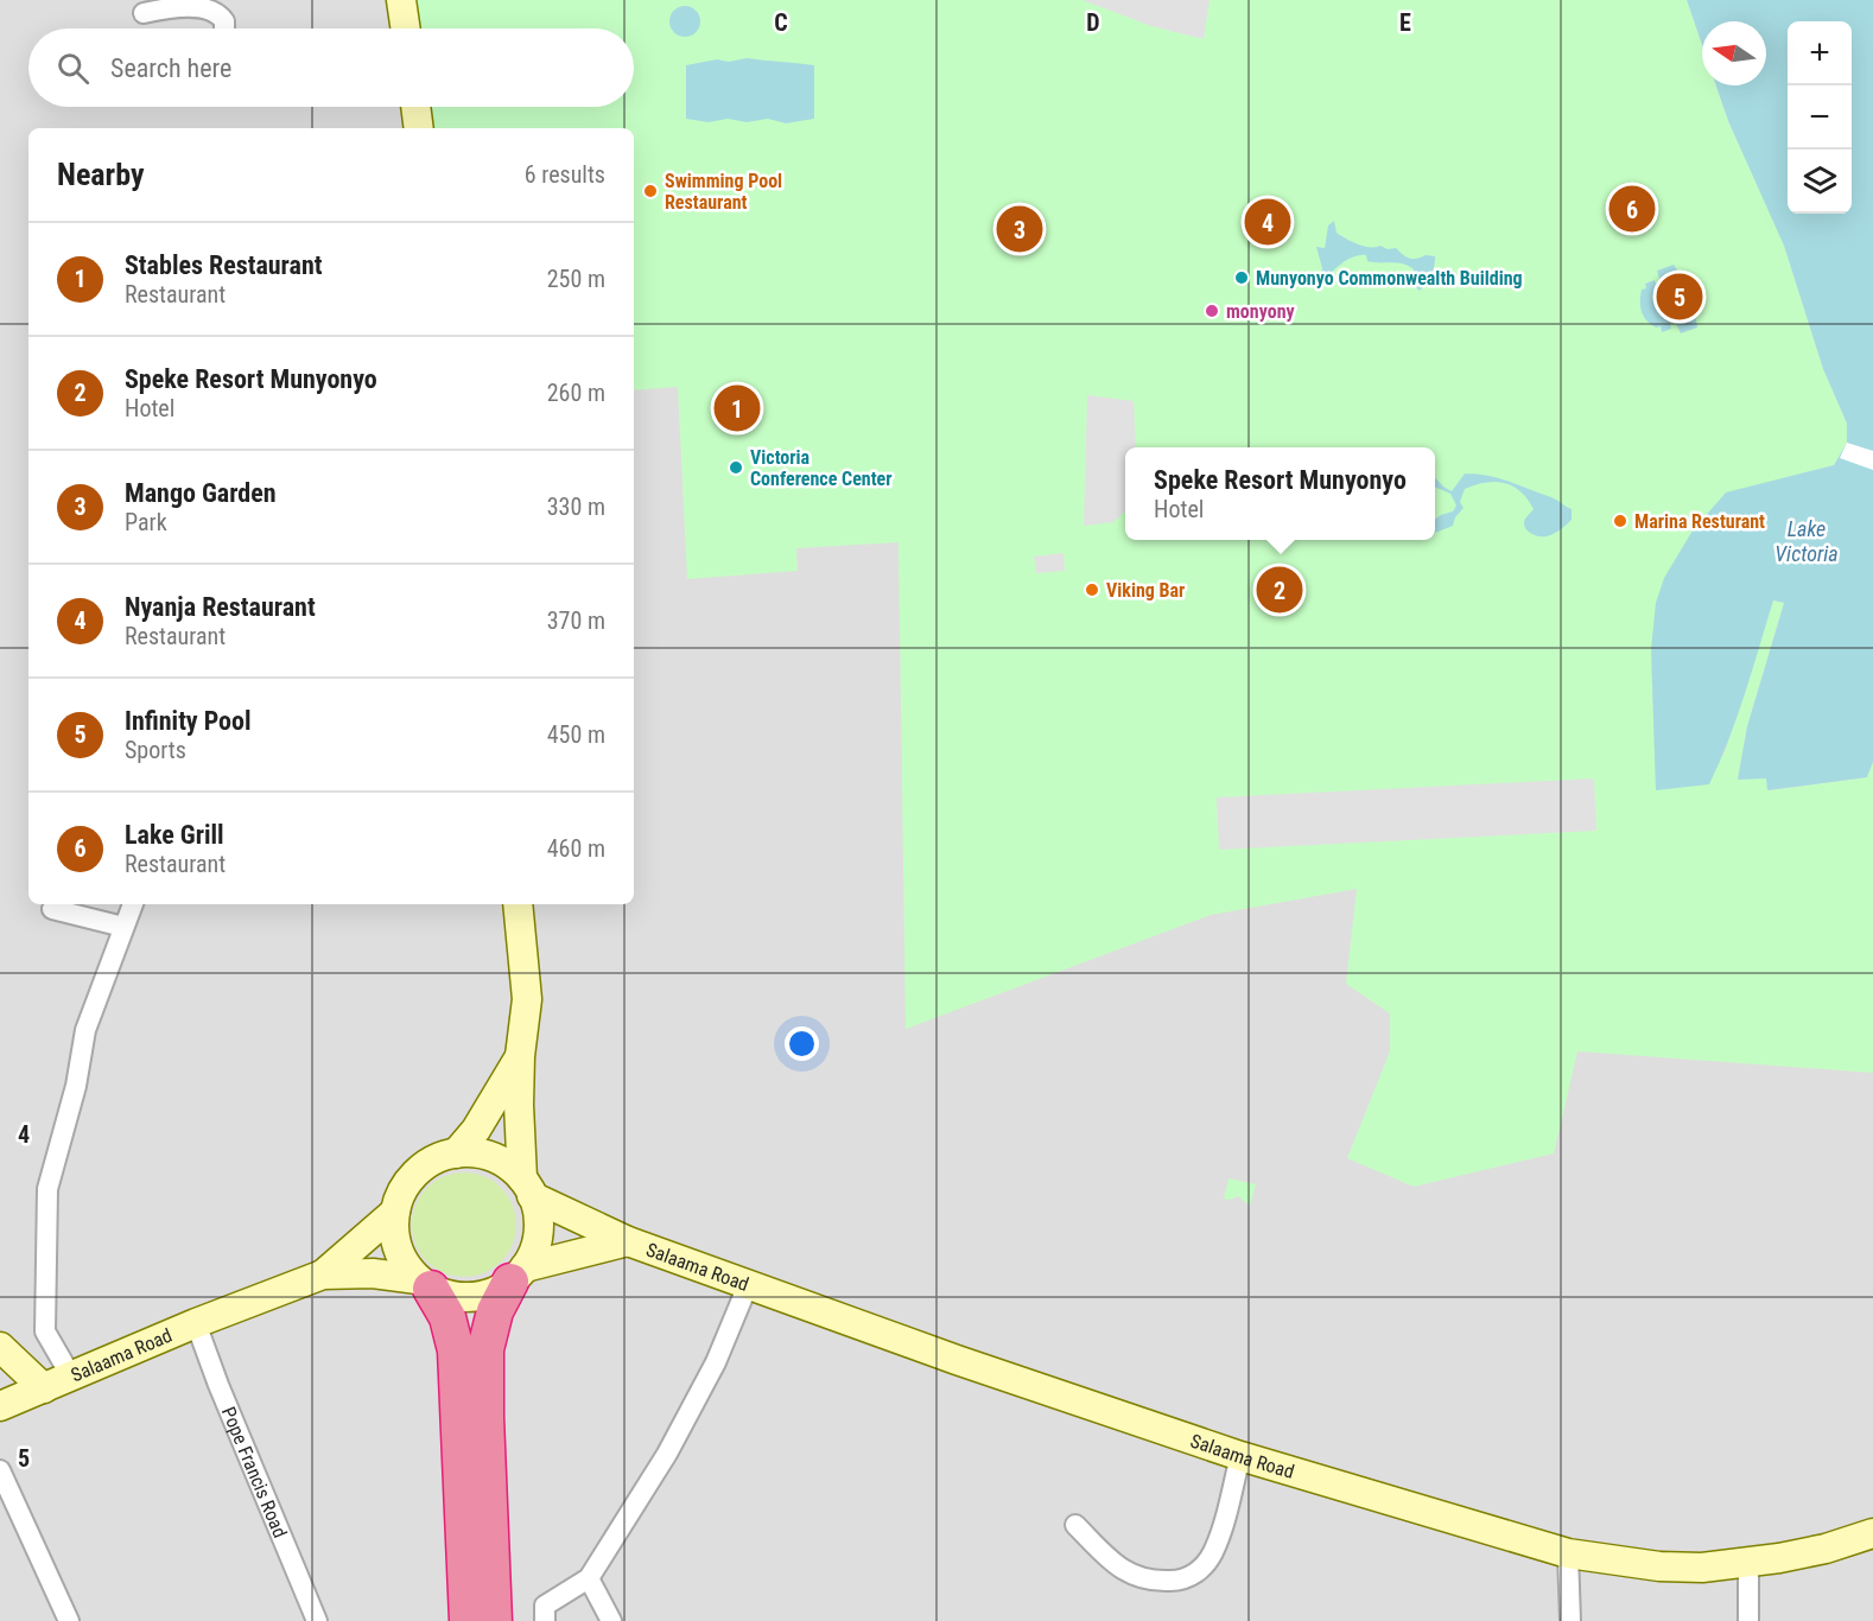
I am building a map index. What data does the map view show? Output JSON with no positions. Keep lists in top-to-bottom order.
{
  "streets": {
    "street": ["Salaama Road", "Pope Francis Road"]
  },
  "crossings": [
    ["Salaama Road", "Pope Francis Road"]
  ],
  "water": ["Lake Victoria"],
  "places": [
    "Swimming Pool Restaurant",
    "Munyonyo Commonwealth Building",
    "monyony",
    "Victoria Conference Center",
    "Marina Resturant",
    "Viking Bar"
  ],
  "north": "left",
  "page": {
    "map_buttons": ["+", "−"],
    "search": "Search here",
    "heading": ["Nearby", "6 results"],
    "pins": [
      "6",
      "4",
      "3",
      "5",
      "1",
      "2"
    ],
    "list": [
      {
        "mark": "1",
        "name": "Stables Restaurant",
        "note": "Restaurant",
        "value": "250 m"
      },
      {
        "mark": "2",
        "name": "Speke Resort Munyonyo",
        "note": "Hotel",
        "value": "260 m"
      },
      {
        "mark": "3",
        "name": "Mango Garden",
        "note": "Park",
        "value": "330 m"
      },
      {
        "mark": "4",
        "name": "Nyanja Restaurant",
        "note": "Restaurant",
        "value": "370 m"
      },
      {
        "mark": "5",
        "name": "Infinity Pool",
        "note": "Sports",
        "value": "450 m"
      },
      {
        "mark": "6",
        "name": "Lake Grill",
        "note": "Restaurant",
        "value": "460 m"
      }
    ],
    "popup": ["Speke Resort Munyonyo", "Hotel"]
  },
  "grid": {
    "columns": ["C", "D", "E"],
    "rows": ["4", "5"]
  }
}
